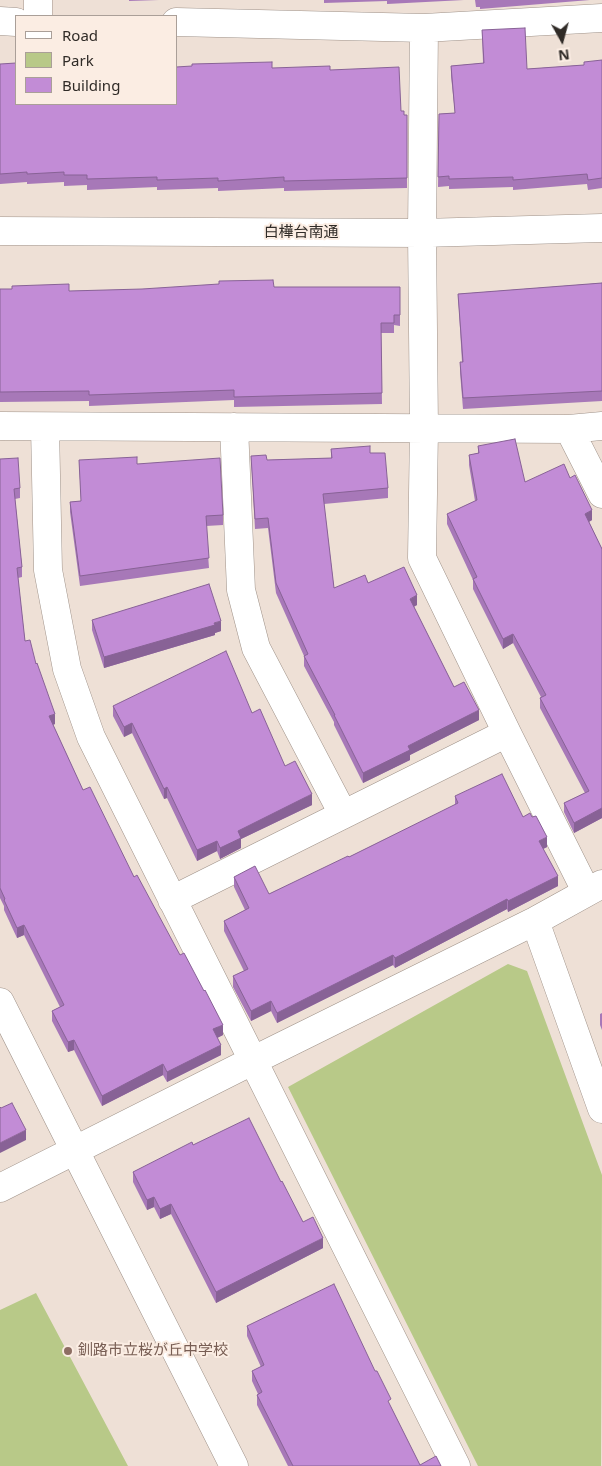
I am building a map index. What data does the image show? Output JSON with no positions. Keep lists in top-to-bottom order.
{
  "streets": {
    "street": ["白樺台南通"]
  },
  "places": ["釧路市立桜が丘中学校"],
  "legend": ["Road", "Park", "Building"],
  "north": "bottom"
}
